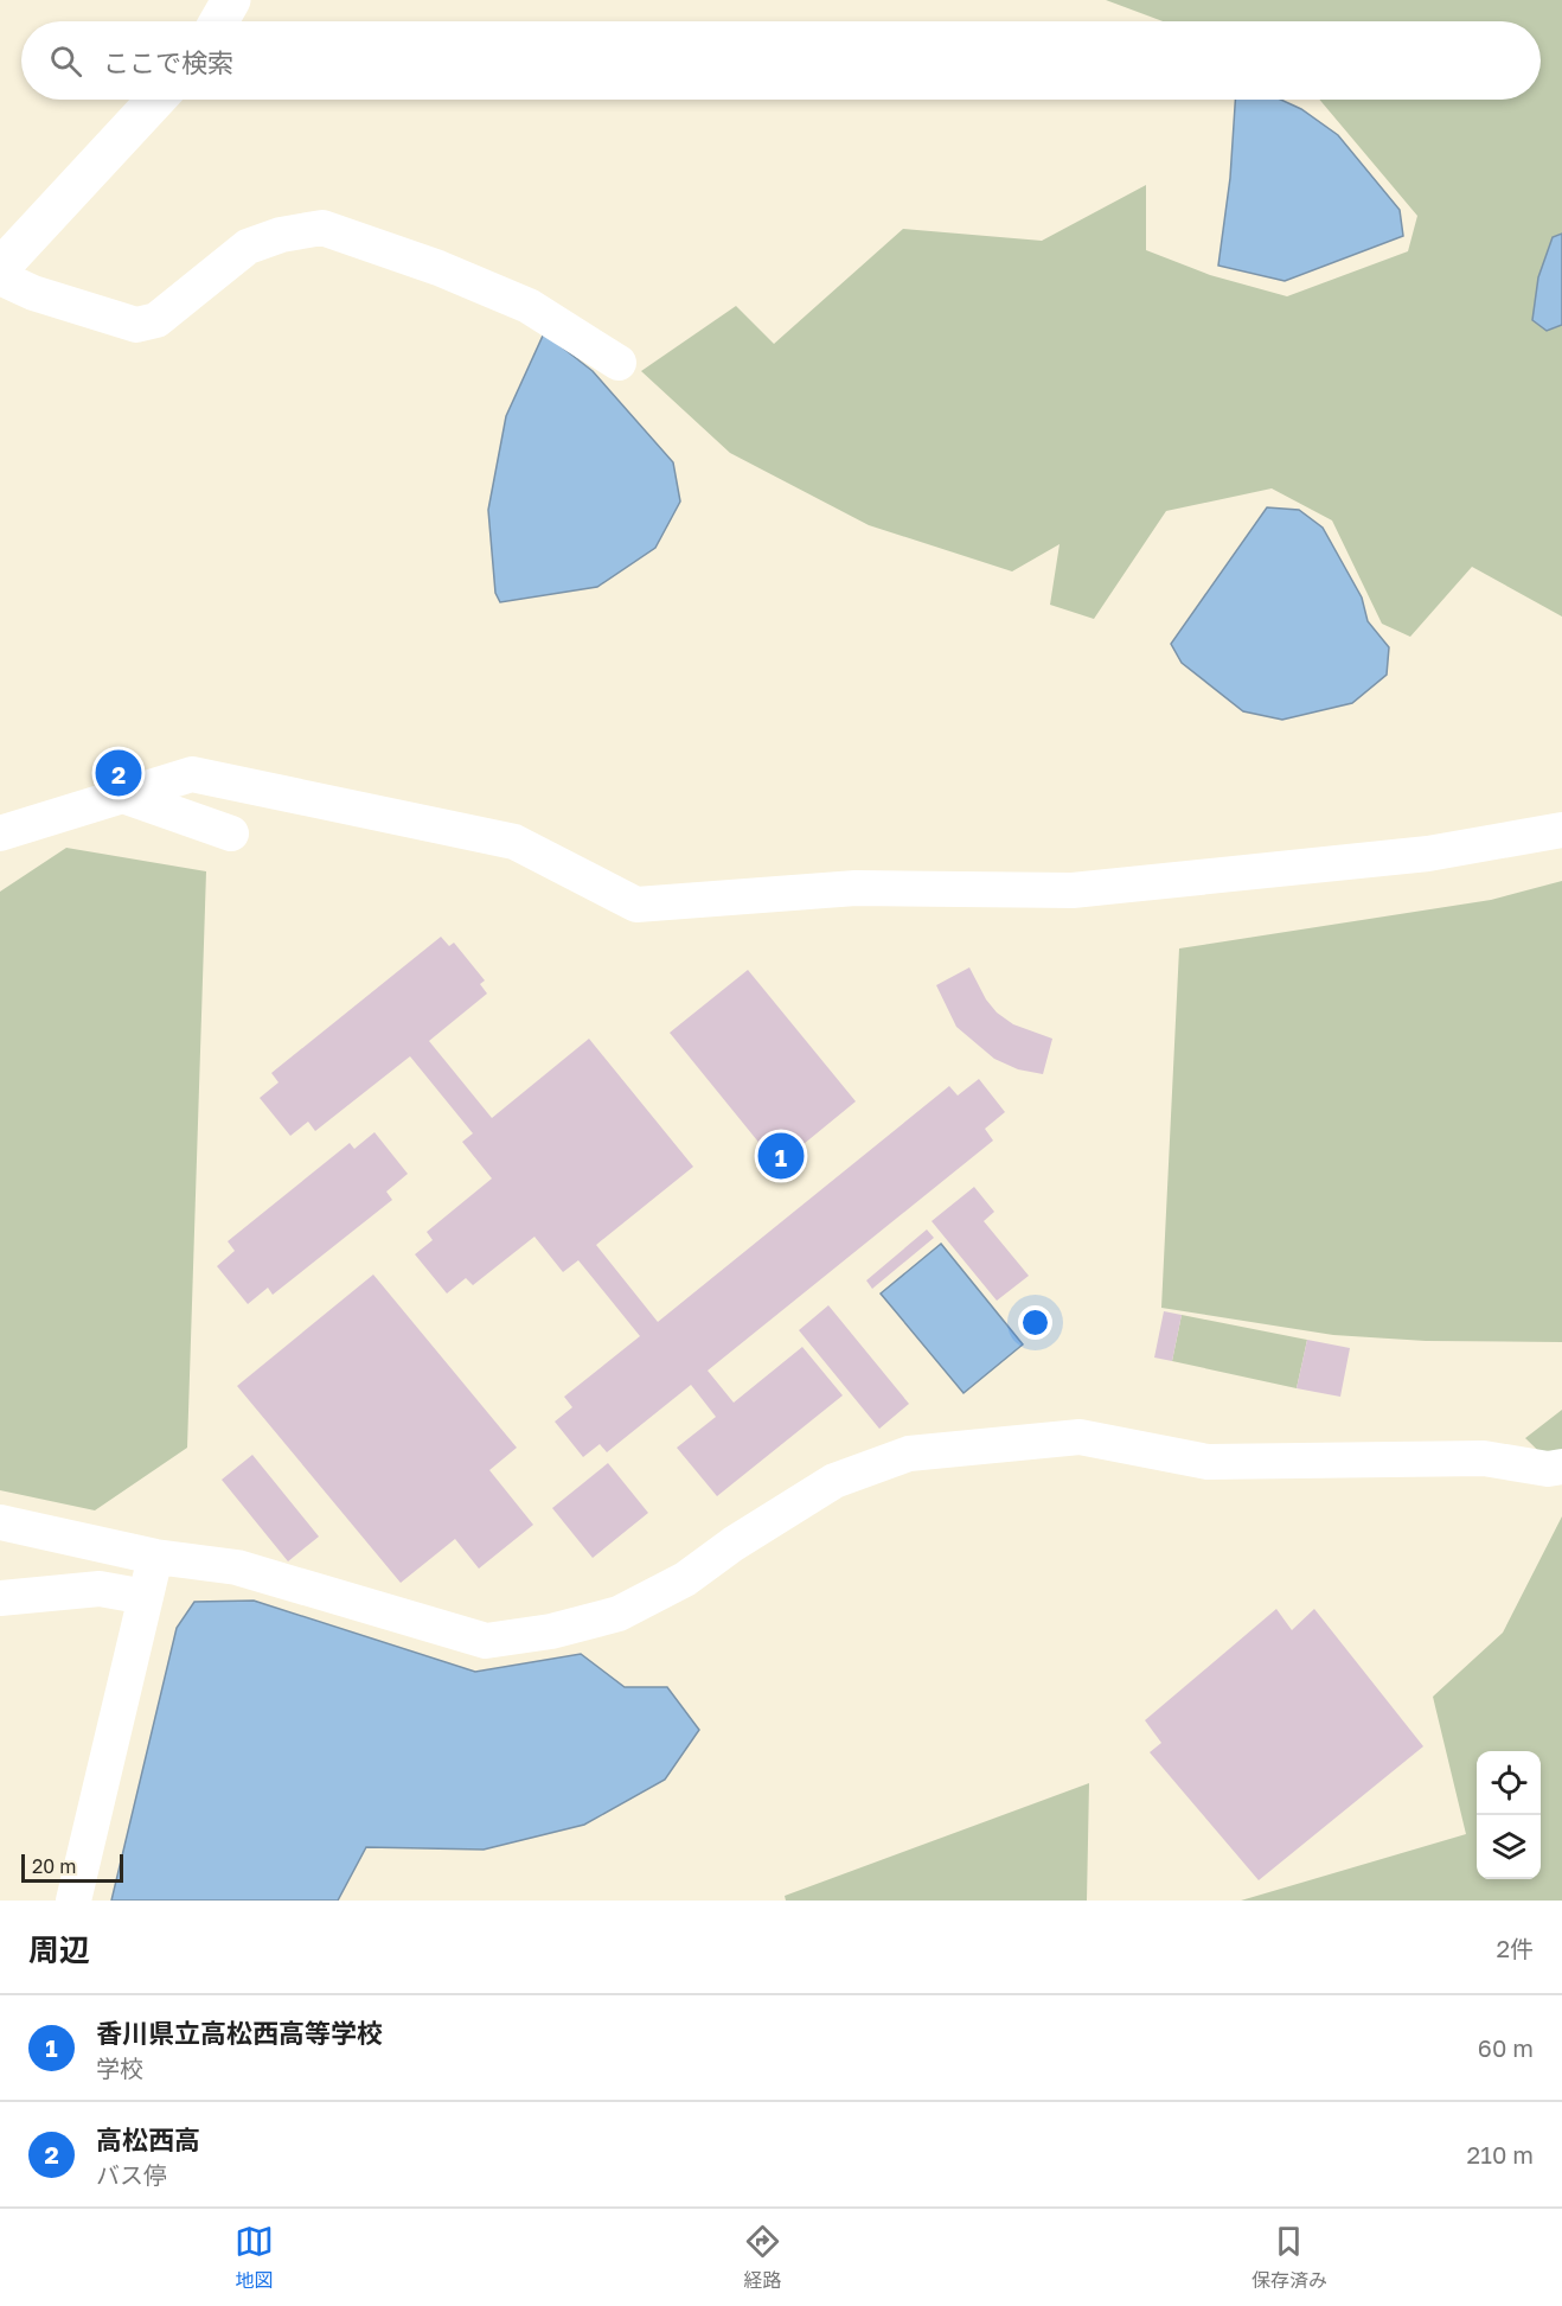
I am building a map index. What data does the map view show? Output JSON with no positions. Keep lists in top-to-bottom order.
{
  "scale_bar": "20 m",
  "page": {
    "search": "ここで検索",
    "pins": ["2", "1"],
    "scale": "20 m",
    "heading": ["周辺", "2件"],
    "list": [
      {
        "mark": "1",
        "name": "香川県立高松西高等学校",
        "note": "学校",
        "value": "60 m"
      },
      {
        "mark": "2",
        "name": "高松西高",
        "note": "バス停",
        "value": "210 m"
      }
    ],
    "nav": ["地図", "経路", "保存済み"]
  }
}
